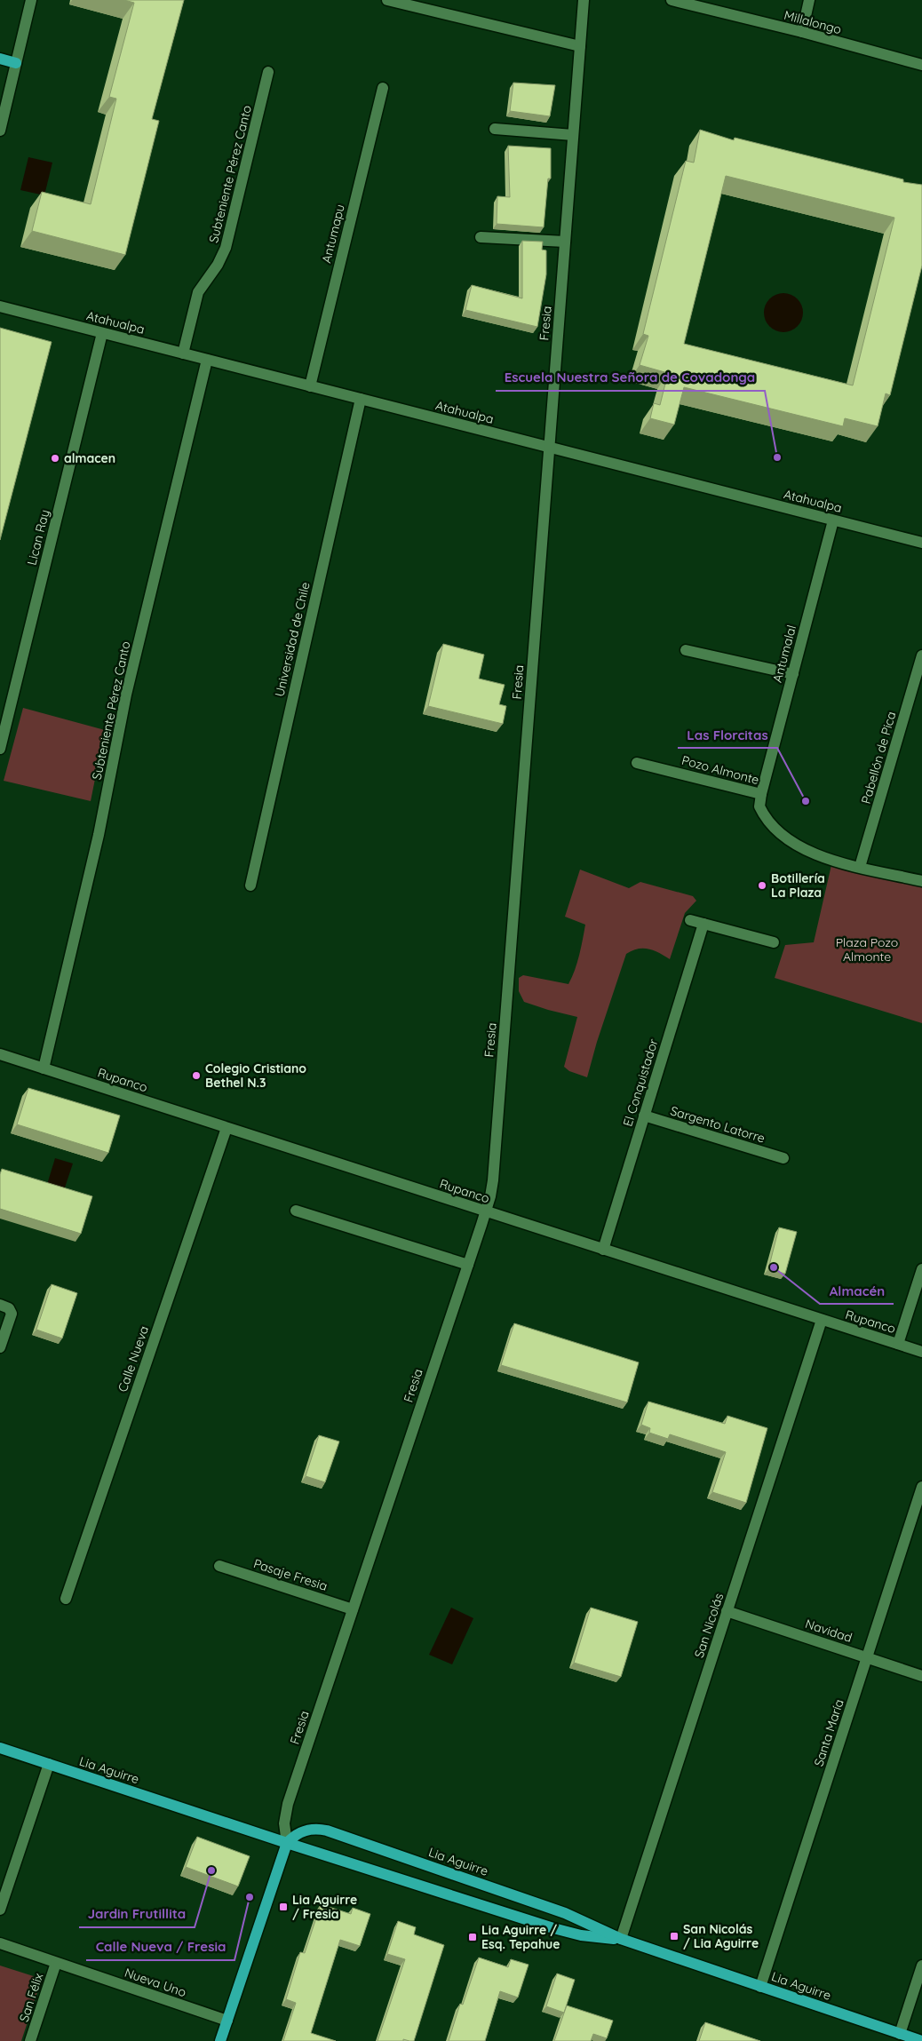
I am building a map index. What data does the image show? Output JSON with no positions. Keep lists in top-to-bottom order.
{
  "streets": {
    "main road": ["Fresia", "Lia Aguirre"],
    "street": [
      "Millalongo",
      "Subteniente Pérez Canto",
      "Antumapu",
      "Atahualpa",
      "Lican Ray",
      "Universidad de Chile",
      "Antumalal",
      "Pabellón de Pica",
      "Pozo Almonte",
      "Rupanco",
      "El Conquistador",
      "Sargento Latorre",
      "Calle Nueva",
      "Pasaje Fresia",
      "San Nicolás",
      "Navidad",
      "Santa María",
      "Nueva Uno",
      "San Félix"
    ]
  },
  "crossings": [
    ["Subteniente Pérez Canto", "Atahualpa"],
    ["Subteniente Pérez Canto", "Rupanco"],
    ["Antumapu", "Atahualpa"],
    ["Atahualpa", "Fresia"],
    ["Atahualpa", "Lican Ray"],
    ["Atahualpa", "Universidad de Chile"],
    ["Atahualpa", "Antumalal"],
    ["Fresia", "Rupanco"],
    ["Fresia", "Pasaje Fresia"],
    ["Fresia", "Lia Aguirre"],
    ["Fresia", "Nueva Uno"],
    ["Antumalal", "Pozo Almonte"],
    ["Pabellón de Pica", "Pozo Almonte"],
    ["Rupanco", "El Conquistador"],
    ["Rupanco", "Calle Nueva"],
    ["Rupanco", "San Nicolás"],
    ["El Conquistador", "Sargento Latorre"],
    ["San Nicolás", "Navidad"],
    ["San Nicolás", "Lia Aguirre"],
    ["Navidad", "Santa María"],
    ["Santa María", "Lia Aguirre"],
    ["Nueva Uno", "San Félix"]
  ],
  "parks": ["Plaza Pozo Almonte"],
  "places": {
    "other": [
      "Escuela Nuestra Señora de Covadonga",
      "almacen",
      "Las Florcitas",
      "Botillería La Plaza",
      "Colegio Cristiano Bethel N.3",
      "Almacén",
      "Jardin Frutillita",
      "Calle Nueva / Fresia"
    ],
    "transit": ["Lia Aguirre / Fresia", "San Nicolás / Lia Aguirre", "Lia Aguirre / Esq. Tepahue"]
  }
}
